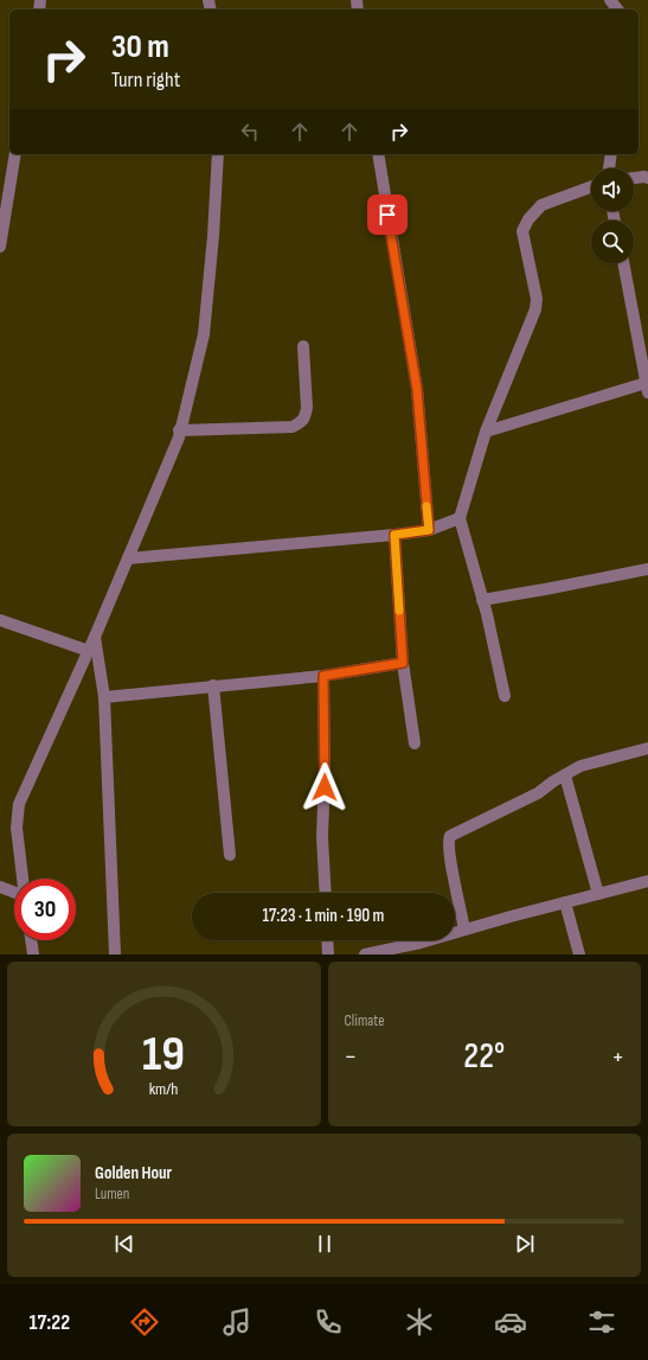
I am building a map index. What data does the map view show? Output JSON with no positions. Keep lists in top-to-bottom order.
{
  "page": {
    "turn": ["30 m", "Turn right"],
    "limit": "30",
    "trip": "17:23 · 1 min · 190 m",
    "tile": "Climate",
    "heat": ["−", "22°", "+"],
    "song": ["Golden Hour", "Lumen"],
    "tabs": "17:22",
    "gauge": ["19", "km/h"]
  }
}
